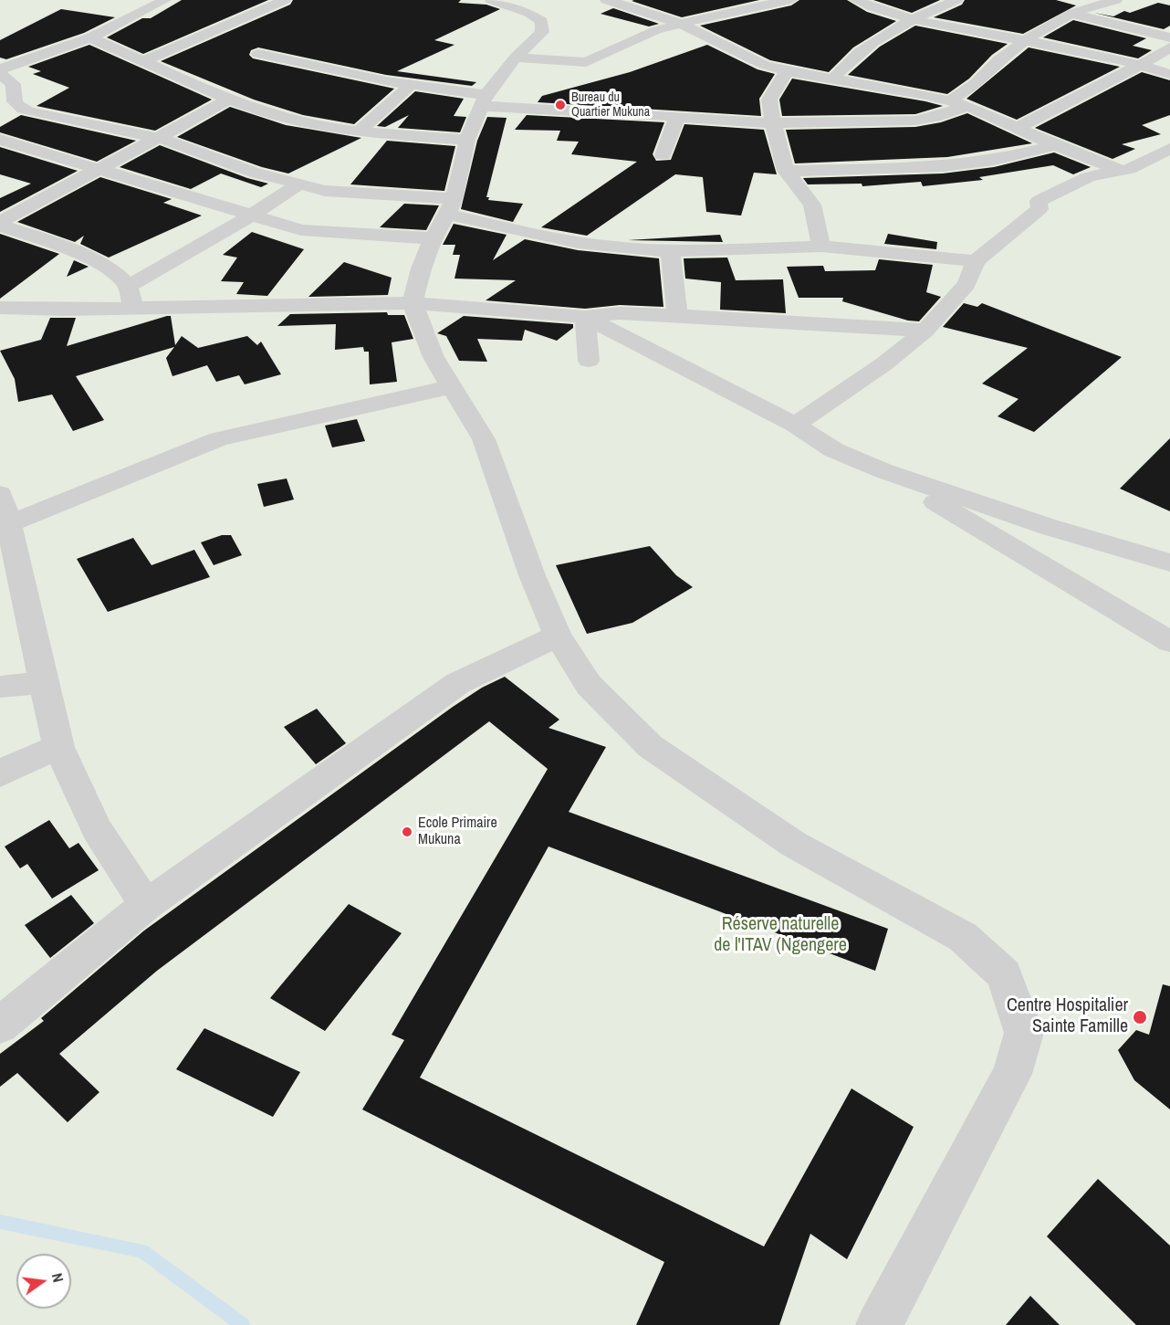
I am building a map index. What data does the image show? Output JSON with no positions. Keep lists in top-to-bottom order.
{
  "parks": ["Réserve naturelle de l'ITAV (Ngengere"],
  "places": ["Bureau du Quartier Mukuna", "Ecole Primaire Mukuna", "Centre Hospitalier Sainte Famille"],
  "north": "right"
}
